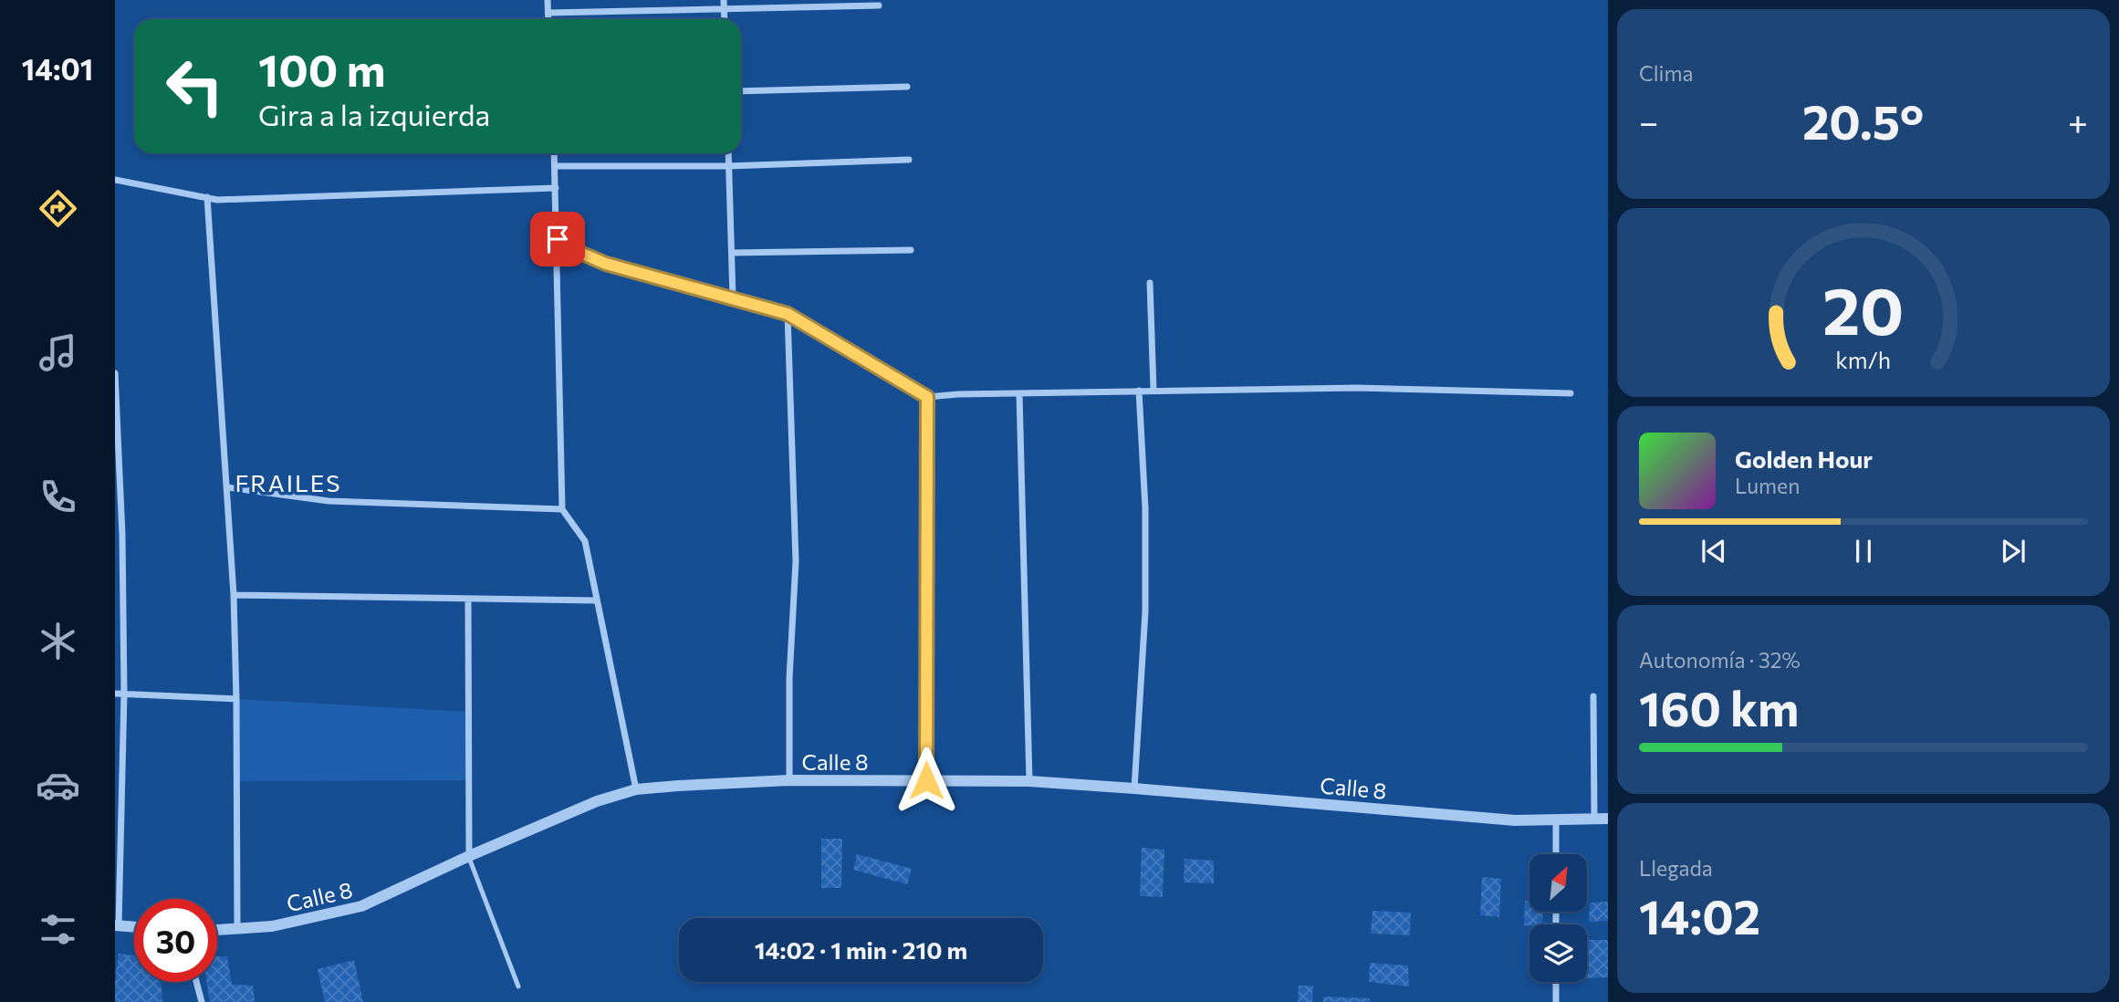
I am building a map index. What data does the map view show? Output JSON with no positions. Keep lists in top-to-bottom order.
{
  "streets": {
    "street": ["Calle 8"]
  },
  "districts": ["FRAILES"],
  "north": "top right",
  "page": {
    "tabs": "14:01",
    "tile": [
      "Clima",
      ["Autonomía · 32%", "160 km"],
      ["Llegada", "14:02"]
    ],
    "turn": ["100 m", "Gira a la izquierda"],
    "heat": ["−", "20.5°", "+"],
    "song": ["Golden Hour", "Lumen"],
    "limit": "30",
    "trip": "14:02 · 1 min · 210 m",
    "gauge": ["20", "km/h"]
  }
}
